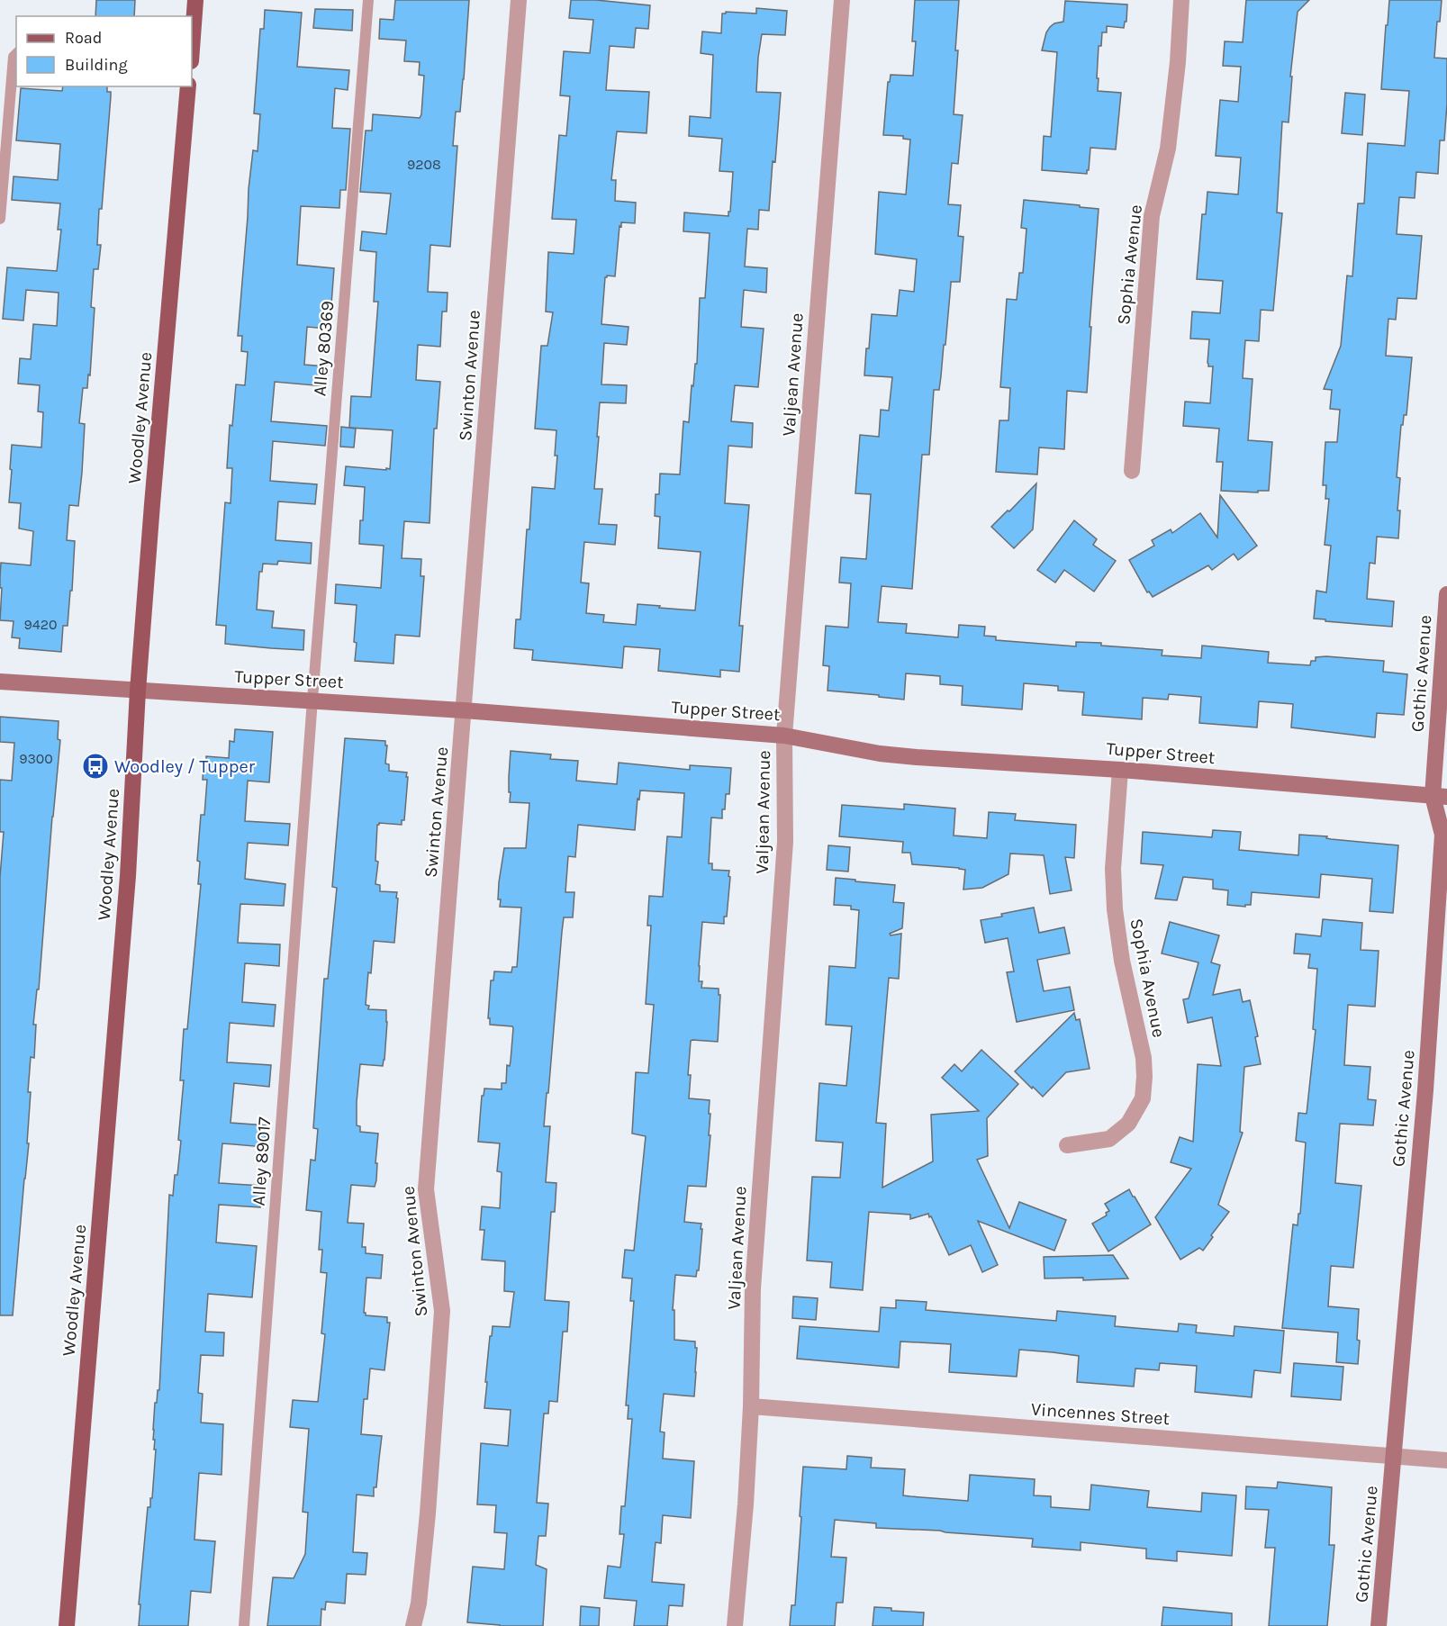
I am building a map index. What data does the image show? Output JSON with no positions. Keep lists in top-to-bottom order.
{
  "streets": {
    "main road": ["Woodley Avenue"],
    "street": [
      "Sophia Avenue",
      "Valjean Avenue",
      "Swinton Avenue",
      "Gothic Avenue",
      "Tupper Street",
      "Vincennes Street"
    ],
    "lane": ["Alley 80369", "Alley 89017"]
  },
  "crossings": [
    ["Sophia Avenue", "Tupper Street"],
    ["Alley 80369", "Tupper Street"],
    ["Alley 80369", "Alley 89017"],
    ["Valjean Avenue", "Tupper Street"],
    ["Valjean Avenue", "Vincennes Street"],
    ["Swinton Avenue", "Tupper Street"],
    ["Woodley Avenue", "Tupper Street"],
    ["Gothic Avenue", "Tupper Street"],
    ["Gothic Avenue", "Vincennes Street"],
    ["Tupper Street", "Alley 89017"]
  ],
  "places": {
    "bus stop": ["Woodley / Tupper"]
  },
  "house_numbers": ["9208", "9420", "9300"],
  "legend": ["Road", "Building"]
}
